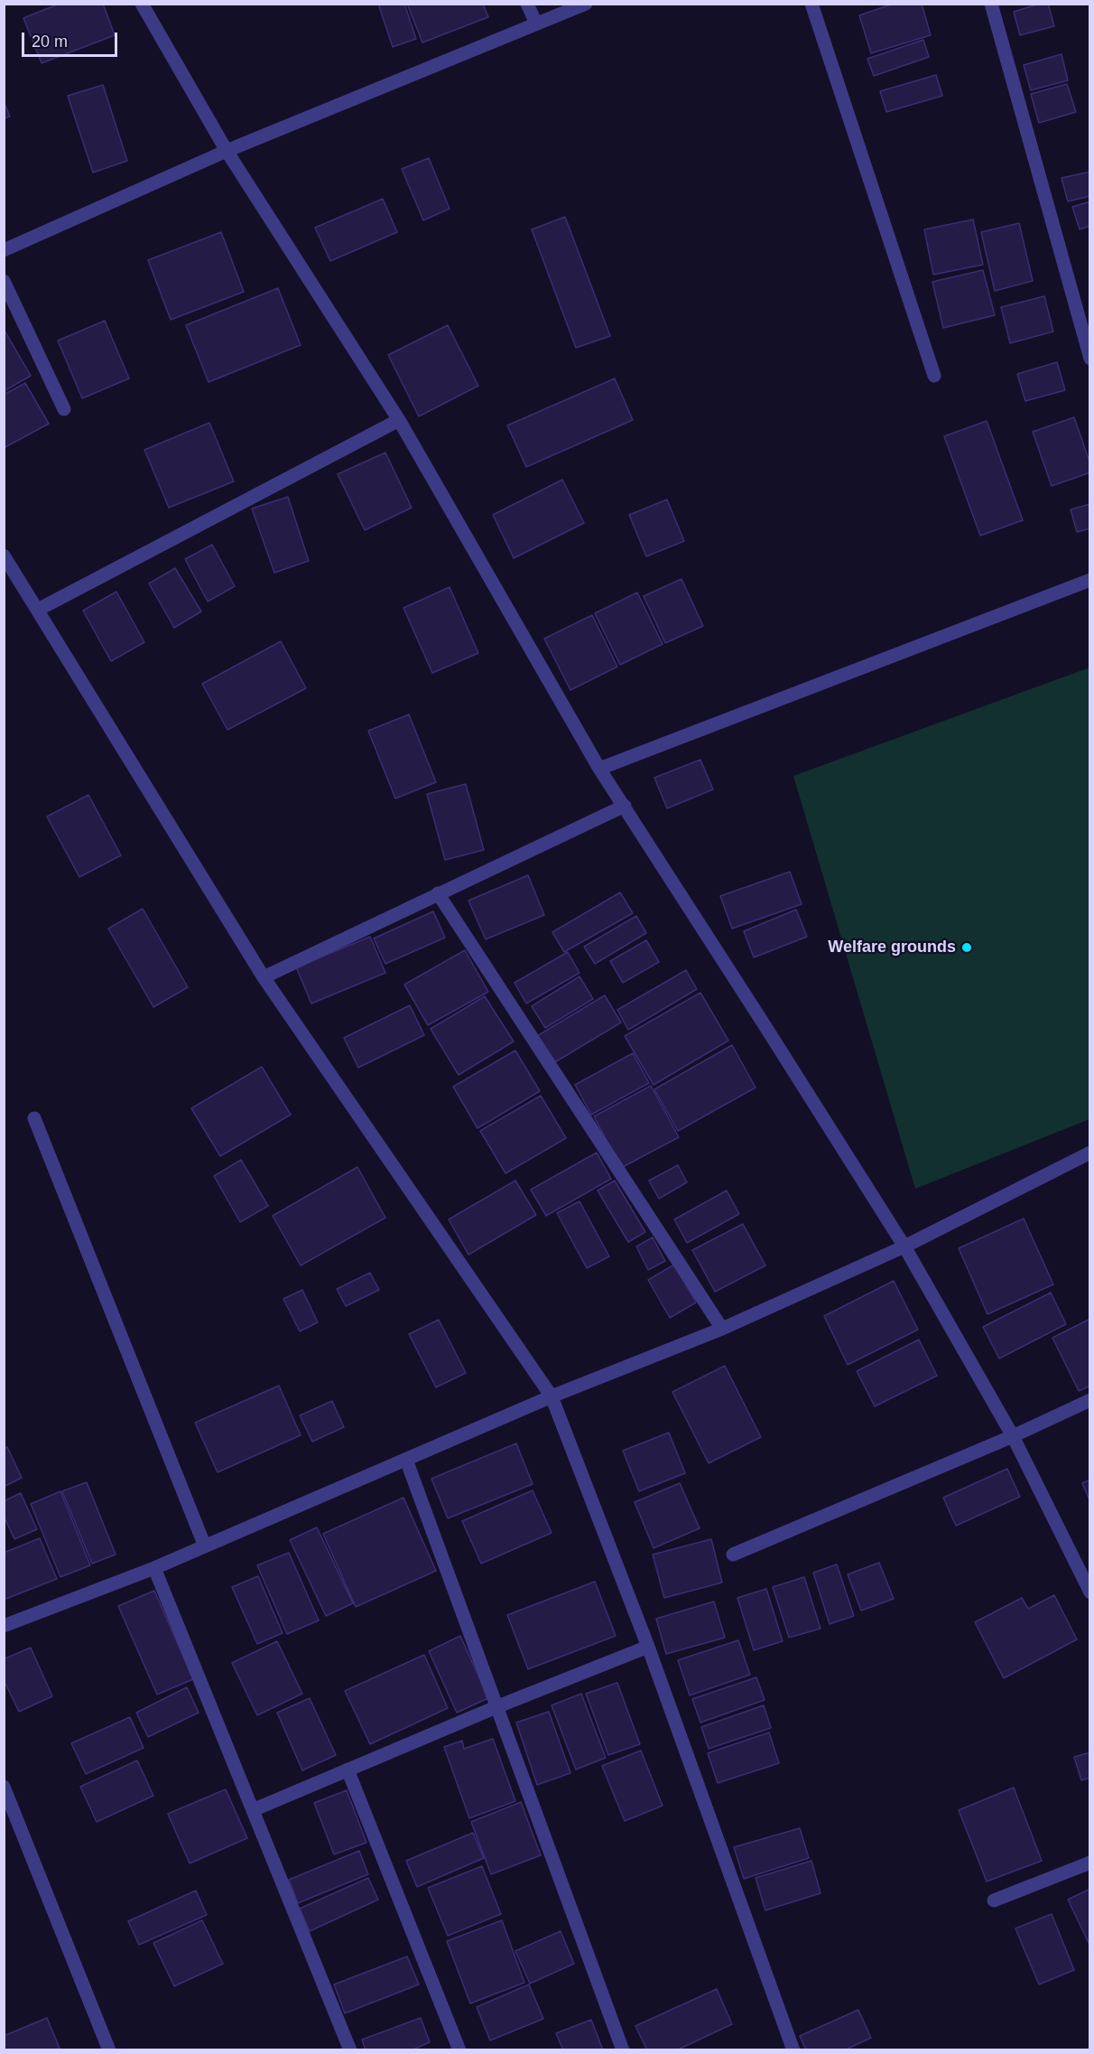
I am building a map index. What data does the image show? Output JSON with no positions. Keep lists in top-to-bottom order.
{
  "places": ["Welfare grounds"],
  "scale_bar": "20 m"
}
